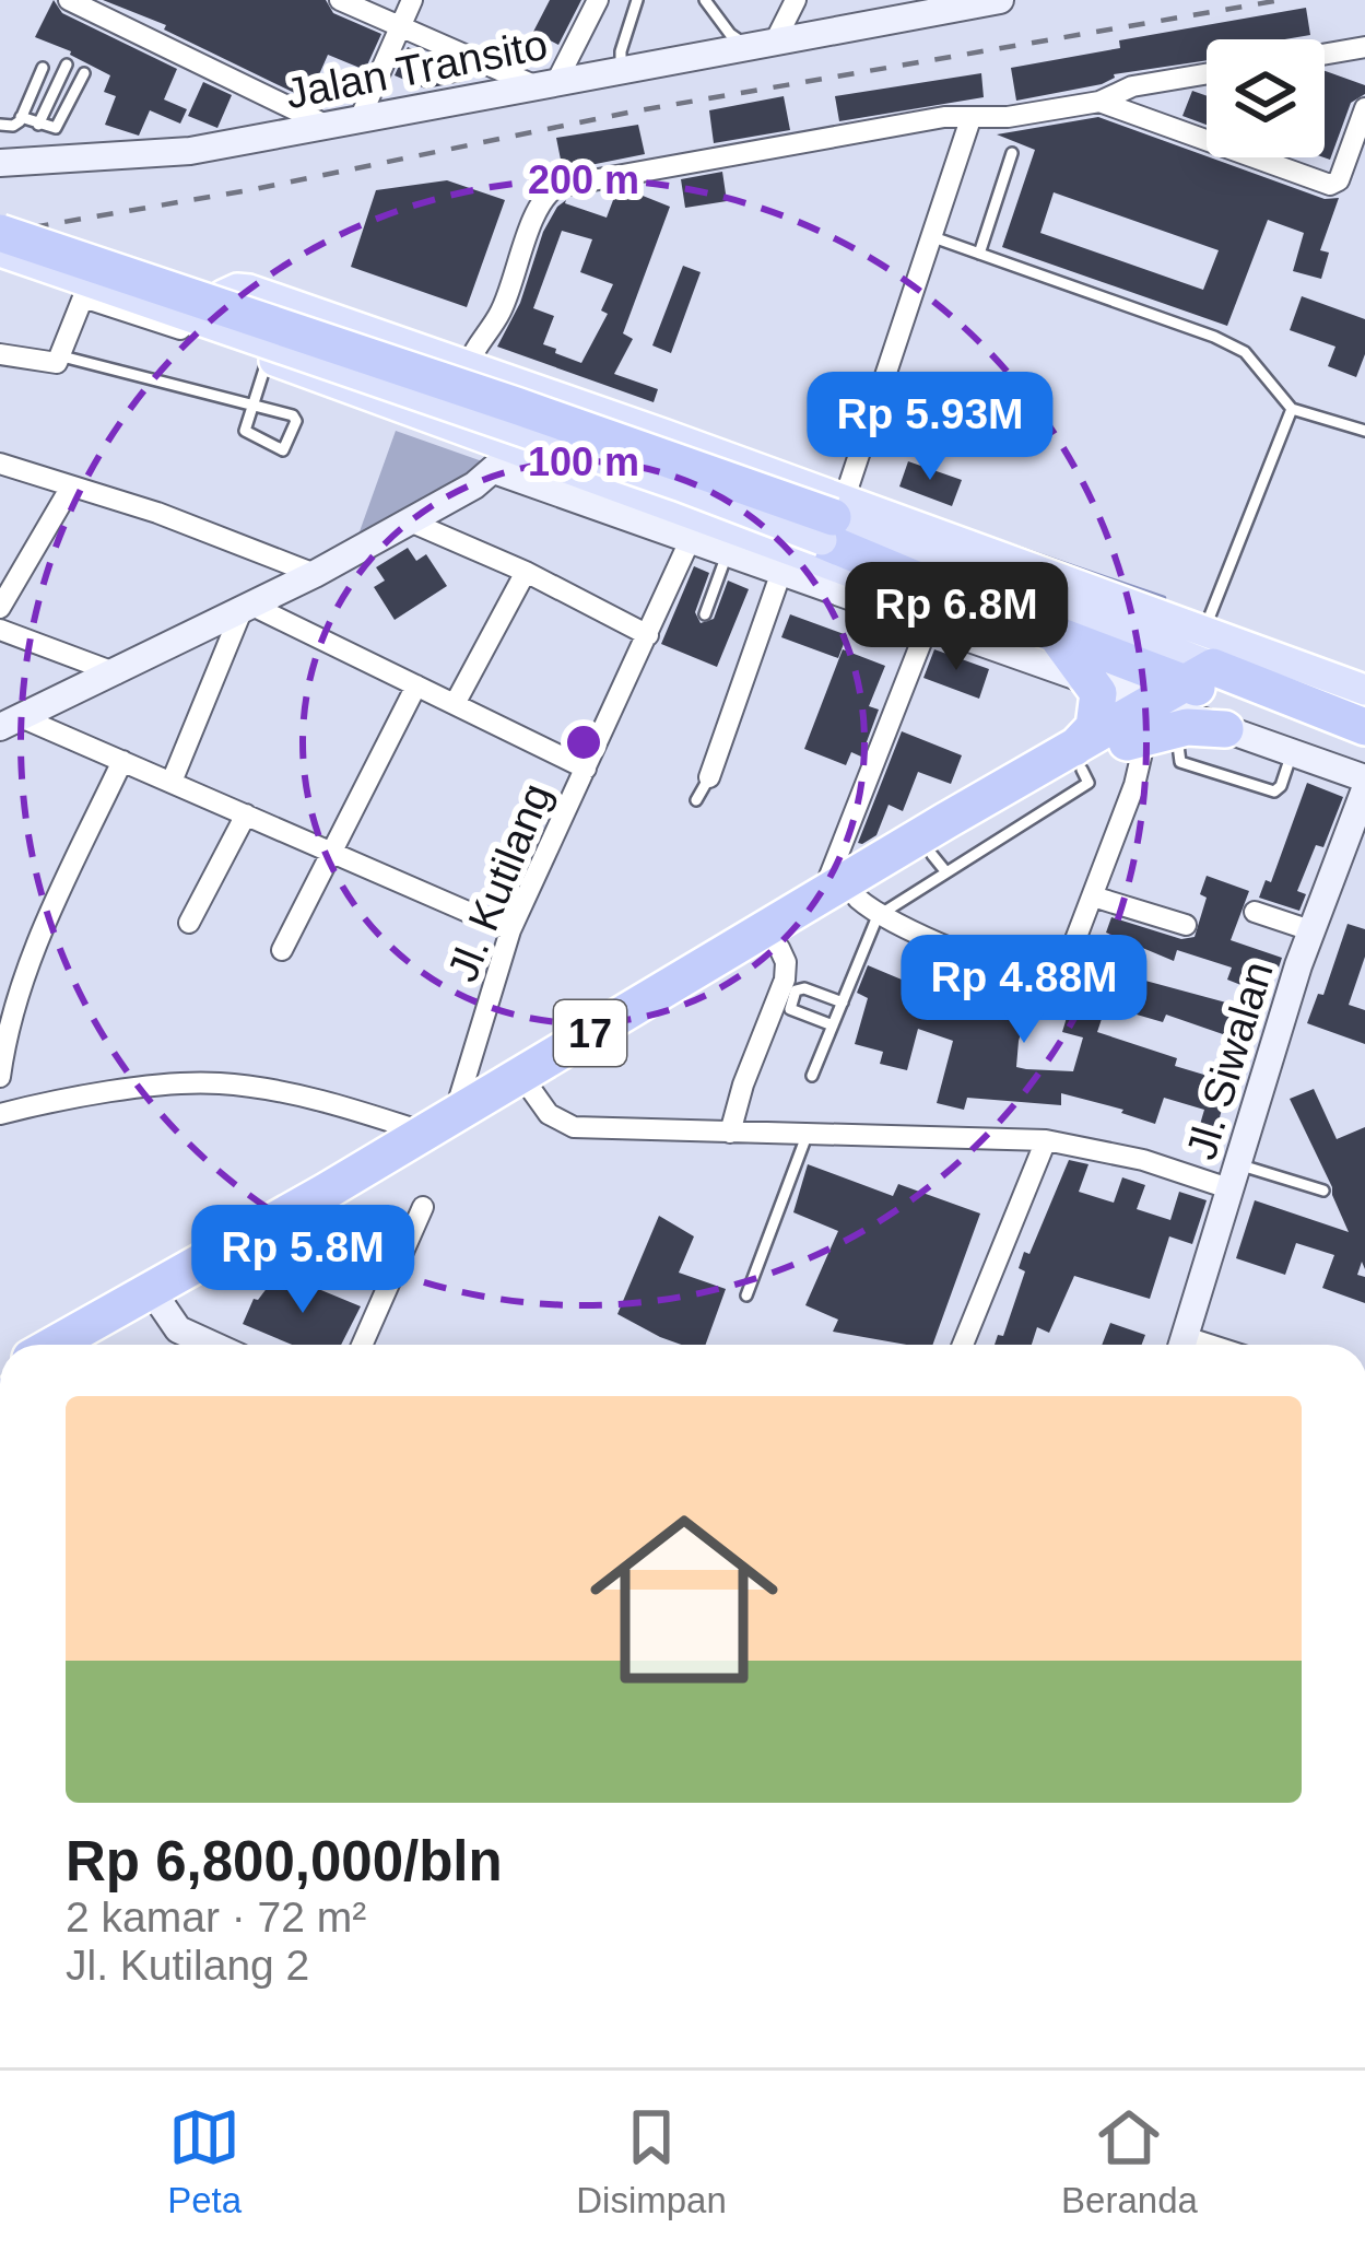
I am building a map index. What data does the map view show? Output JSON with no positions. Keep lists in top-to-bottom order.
{
  "streets": {
    "highway": ["17"],
    "street": ["Jalan Transito", "Jl. Kutilang", "Jl. Siwalan"]
  },
  "crossings": [
    ["Jl. Kutilang", "17"]
  ],
  "page": {
    "price": [
      "Rp 5.93M",
      "Rp 6.8M",
      "Rp 4.88M",
      "Rp 5.8M"
    ],
    "list": [
      {
        "name": "Rp 6,800,000/bln",
        "note": "2 kamar · 72 m² · Jl. Kutilang 2"
      }
    ],
    "tabs": ["Peta", "Disimpan", "Beranda"]
  },
  "rings": ["200 m", "100 m"]
}
